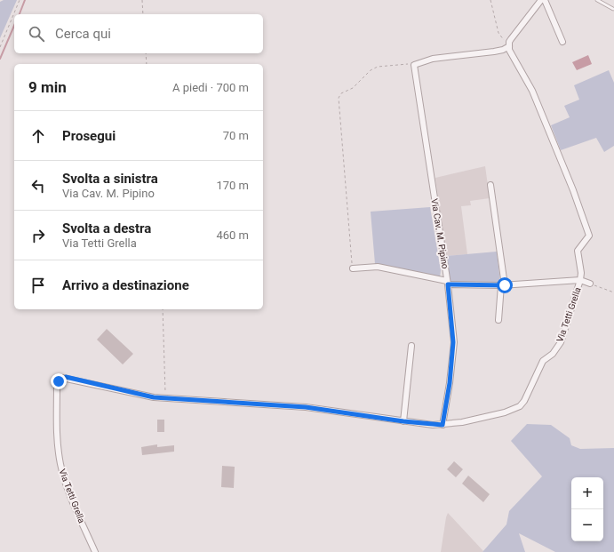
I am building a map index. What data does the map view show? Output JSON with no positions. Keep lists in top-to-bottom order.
{
  "streets": {
    "street": ["Via Cav. M. Pipino", "Via Tetti Grella"]
  },
  "crossings": [
    ["Via Cav. M. Pipino", "Via Tetti Grella"]
  ],
  "page": {
    "search": "Cerca qui",
    "heading": ["9 min", "A piedi · 700 m"],
    "list": [
      ["Prosegui", "70 m"],
      ["Svolta a sinistra", "Via Cav. M. Pipino", "170 m"],
      ["Svolta a destra", "Via Tetti Grella", "460 m"],
      "Arrivo a destinazione"
    ],
    "map_buttons": ["+", "−"]
  }
}
